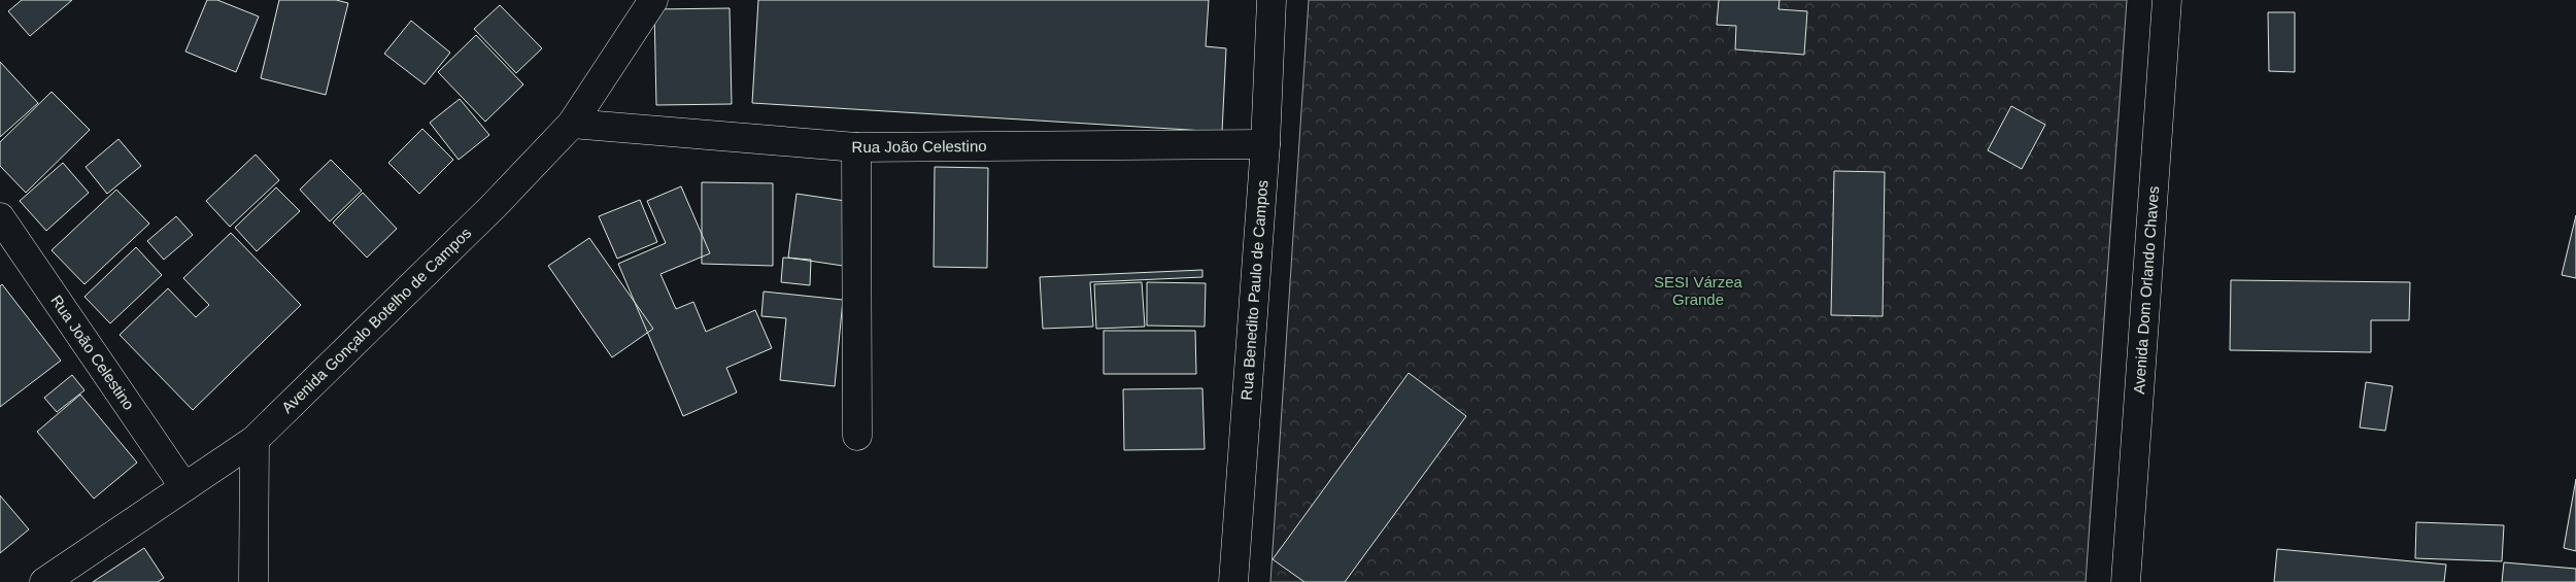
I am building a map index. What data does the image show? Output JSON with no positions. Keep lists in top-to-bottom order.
{
  "streets": {
    "street": [
      "Rua João Celestino",
      "Avenida Dom Orlando Chaves",
      "Rua Benedito Paulo de Campos",
      "Avenida Gonçalo Botelho de Campos"
    ]
  },
  "crossings": [
    ["Rua João Celestino", "Rua Benedito Paulo de Campos"],
    ["Rua João Celestino", "Avenida Gonçalo Botelho de Campos"]
  ],
  "parks": ["SESI Várzea Grande"]
}
